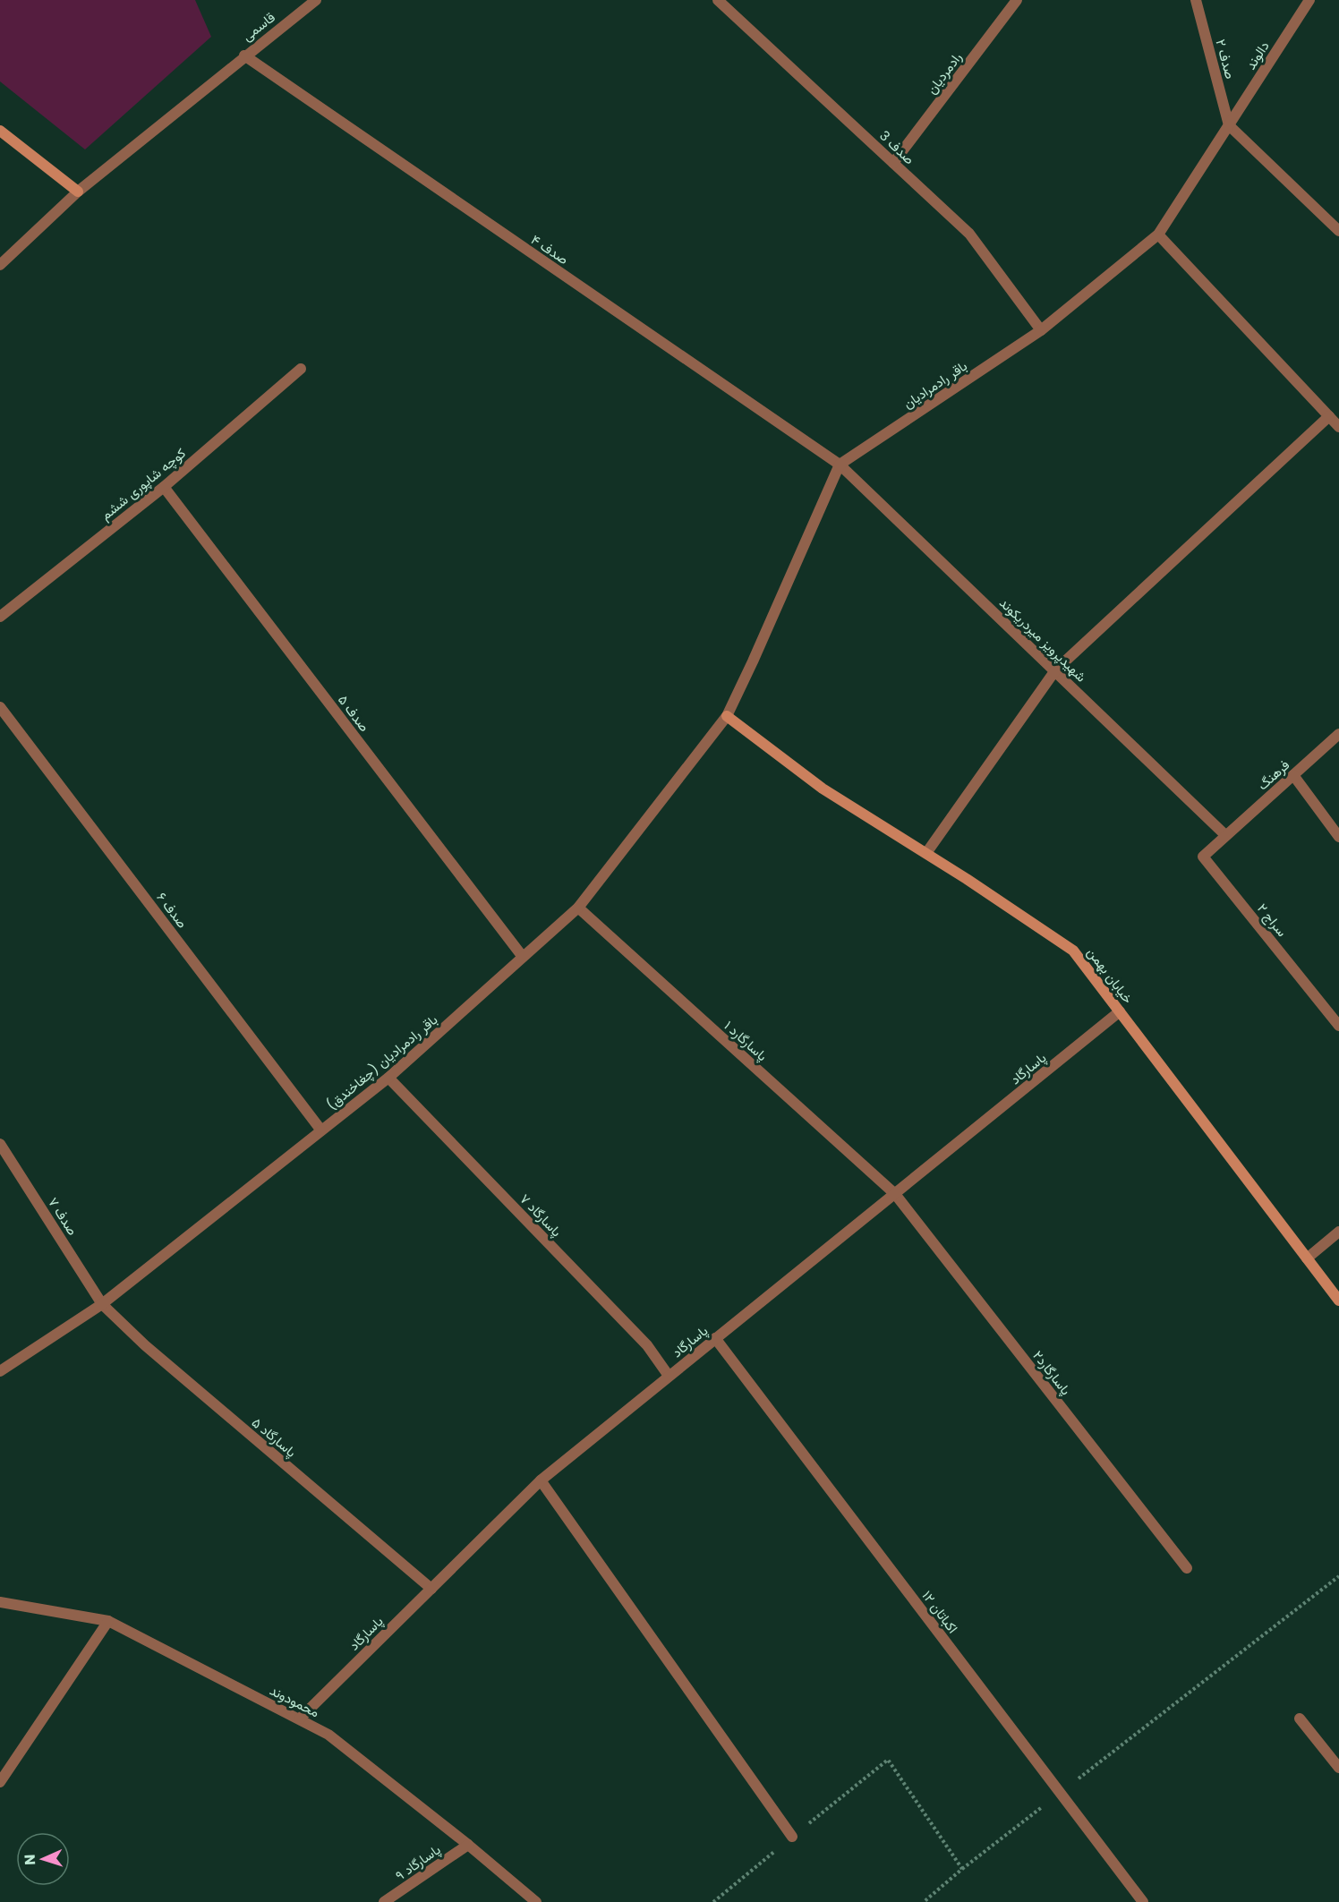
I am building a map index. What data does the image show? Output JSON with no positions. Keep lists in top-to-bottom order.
{
  "streets": {
    "street": [
      "قاسمی",
      "دالوند",
      "صدف ۲",
      "رادمردیان",
      "صدف 3",
      "صدف ۴",
      "باقر رادمرادیان",
      "کوچه شاپوری ششم",
      "شهیدپرویز میردریکوند",
      "صدف ۵",
      "فرهنگ",
      "صدف ۶",
      "سراج ۲",
      "خیابان بهمن",
      "پاسارگارد ۱",
      "باقر رادمرادیان (چغاخندق)",
      "پاسارگاد",
      "پاسارگاد ۷",
      "صدف ۷",
      "پاسارگارد۲",
      "پاسارگاد ۵",
      "اکباتان ۱۲",
      "محمودوند",
      "پاسارگاد ۹"
    ]
  },
  "crossings": [
    ["قاسمی", "صدف ۴"],
    ["دالوند", "صدف ۲"],
    ["دالوند", "باقر رادمرادیان"],
    ["صدف ۲", "باقر رادمرادیان"],
    ["رادمردیان", "صدف 3"],
    ["صدف 3", "باقر رادمرادیان"],
    ["صدف ۴", "باقر رادمرادیان"],
    ["صدف ۴", "شهیدپرویز میردریکوند"],
    ["باقر رادمرادیان", "شهیدپرویز میردریکوند"],
    ["کوچه شاپوری ششم", "صدف ۵"],
    ["شهیدپرویز میردریکوند", "فرهنگ"],
    ["شهیدپرویز میردریکوند", "سراج ۲"],
    ["صدف ۵", "باقر رادمرادیان (چغاخندق)"],
    ["فرهنگ", "سراج ۲"],
    ["صدف ۶", "باقر رادمرادیان (چغاخندق)"],
    ["خیابان بهمن", "باقر رادمرادیان (چغاخندق)"],
    ["خیابان بهمن", "پاسارگاد"],
    ["پاسارگارد ۱", "باقر رادمرادیان (چغاخندق)"],
    ["پاسارگارد ۱", "پاسارگاد"],
    ["پاسارگارد ۱", "پاسارگارد۲"],
    ["باقر رادمرادیان (چغاخندق)", "پاسارگاد ۷"],
    ["باقر رادمرادیان (چغاخندق)", "صدف ۷"],
    ["باقر رادمرادیان (چغاخندق)", "پاسارگاد ۵"],
    ["پاسارگاد", "پاسارگاد ۷"],
    ["پاسارگاد", "پاسارگارد۲"],
    ["پاسارگاد", "پاسارگاد ۵"],
    ["پاسارگاد", "اکباتان ۱۲"],
    ["پاسارگاد", "محمودوند"],
    ["صدف ۷", "پاسارگاد ۵"],
    ["محمودوند", "پاسارگاد ۹"]
  ],
  "north": "left"
}
